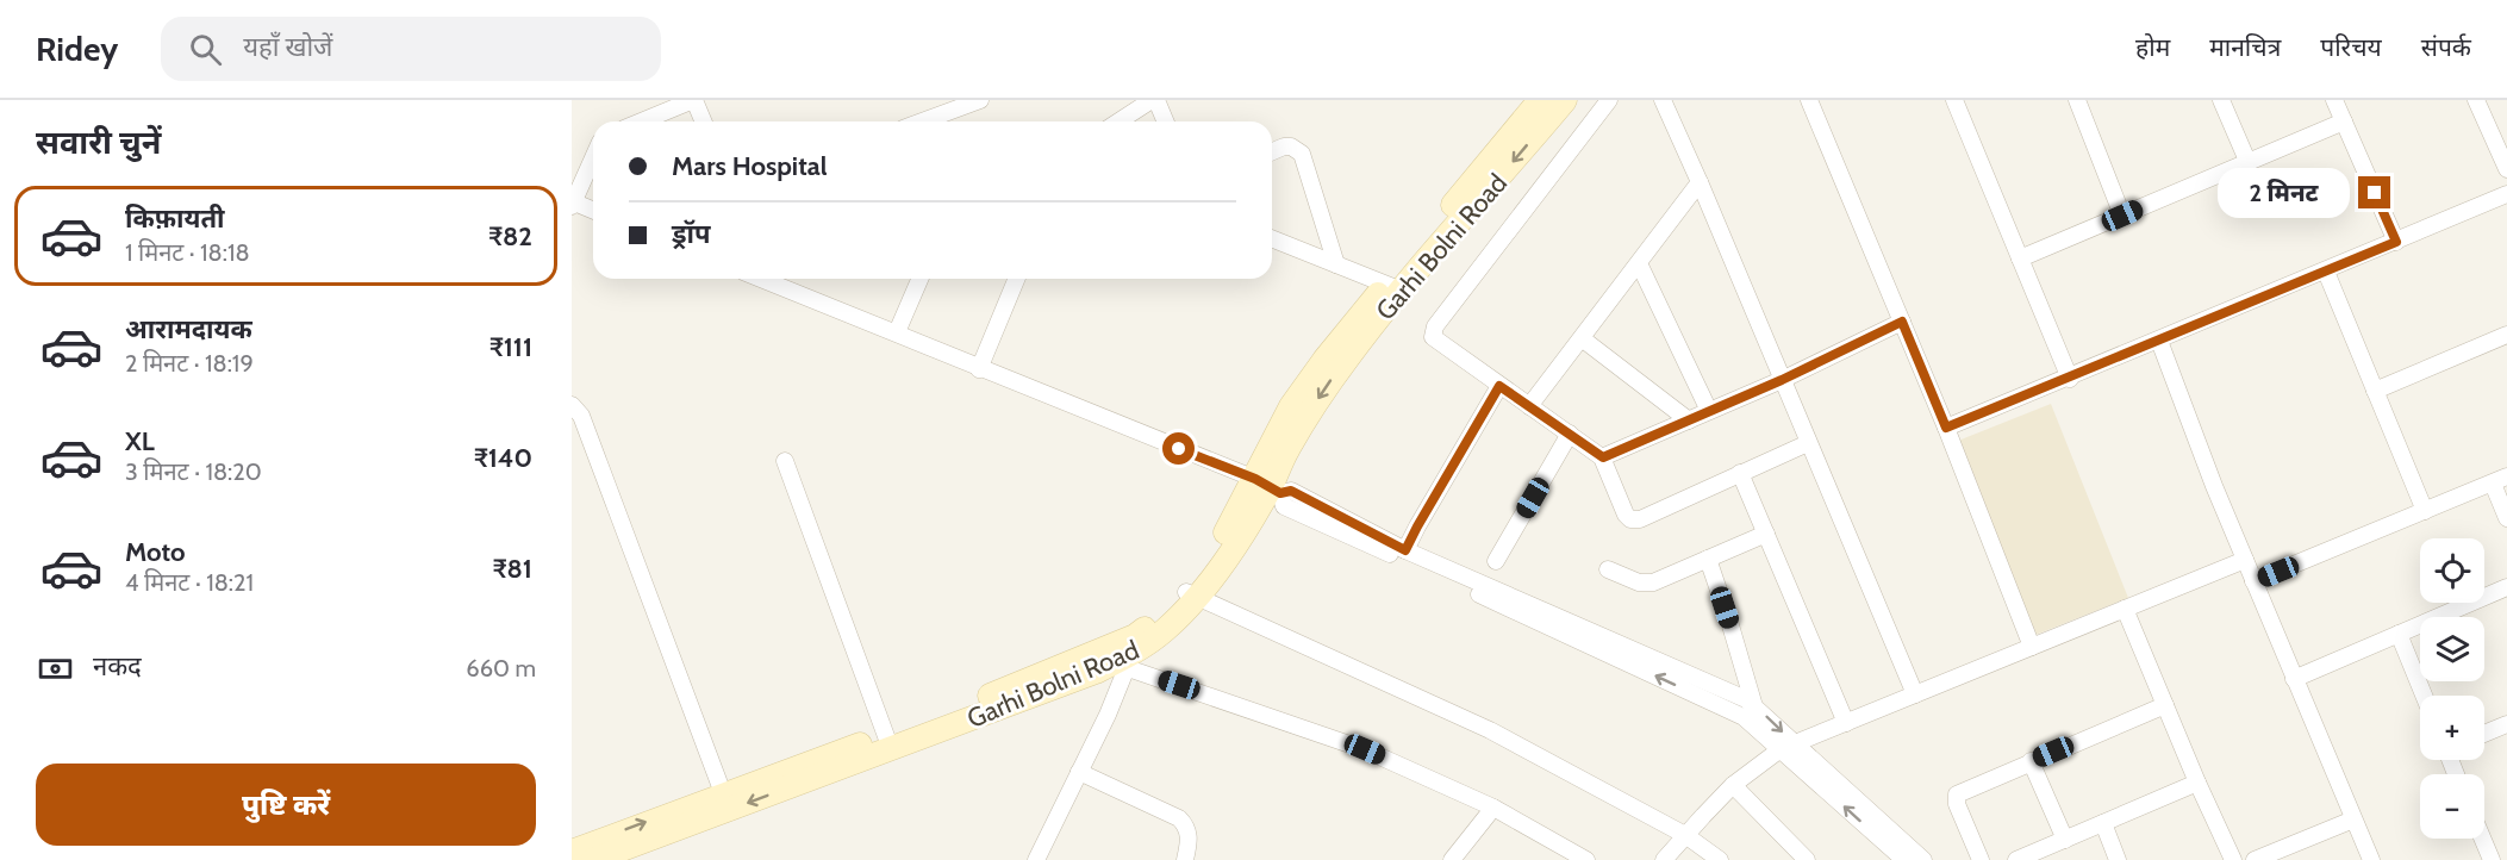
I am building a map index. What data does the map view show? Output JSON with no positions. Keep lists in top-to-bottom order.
{
  "streets": {
    "main road": ["Garhi Bolni Road"]
  },
  "page": {
    "header": "Ridey",
    "search": "यहाँ खोजें",
    "nav": [
      "होम",
      "मानचित्र",
      "परिचय",
      "संपर्क"
    ],
    "heading": "सवारी चुनें",
    "banner": ["Mars Hospital", "ड्रॉप"],
    "bubble": "2 मिनट",
    "list": [
      {
        "name": "किफ़ायती",
        "note": "1 मिनट · 18:18",
        "value": "₹82"
      },
      {
        "name": "आरामदायक",
        "note": "2 मिनट · 18:19",
        "value": "₹111"
      },
      {
        "name": "XL",
        "note": "3 मिनट · 18:20",
        "value": "₹140"
      },
      {
        "name": "Moto",
        "note": "4 मिनट · 18:21",
        "value": "₹81"
      }
    ],
    "map_buttons": ["+", "−"],
    "pay": ["नकद", "660 m"],
    "buttons": "पुष्टि करें"
  }
}
